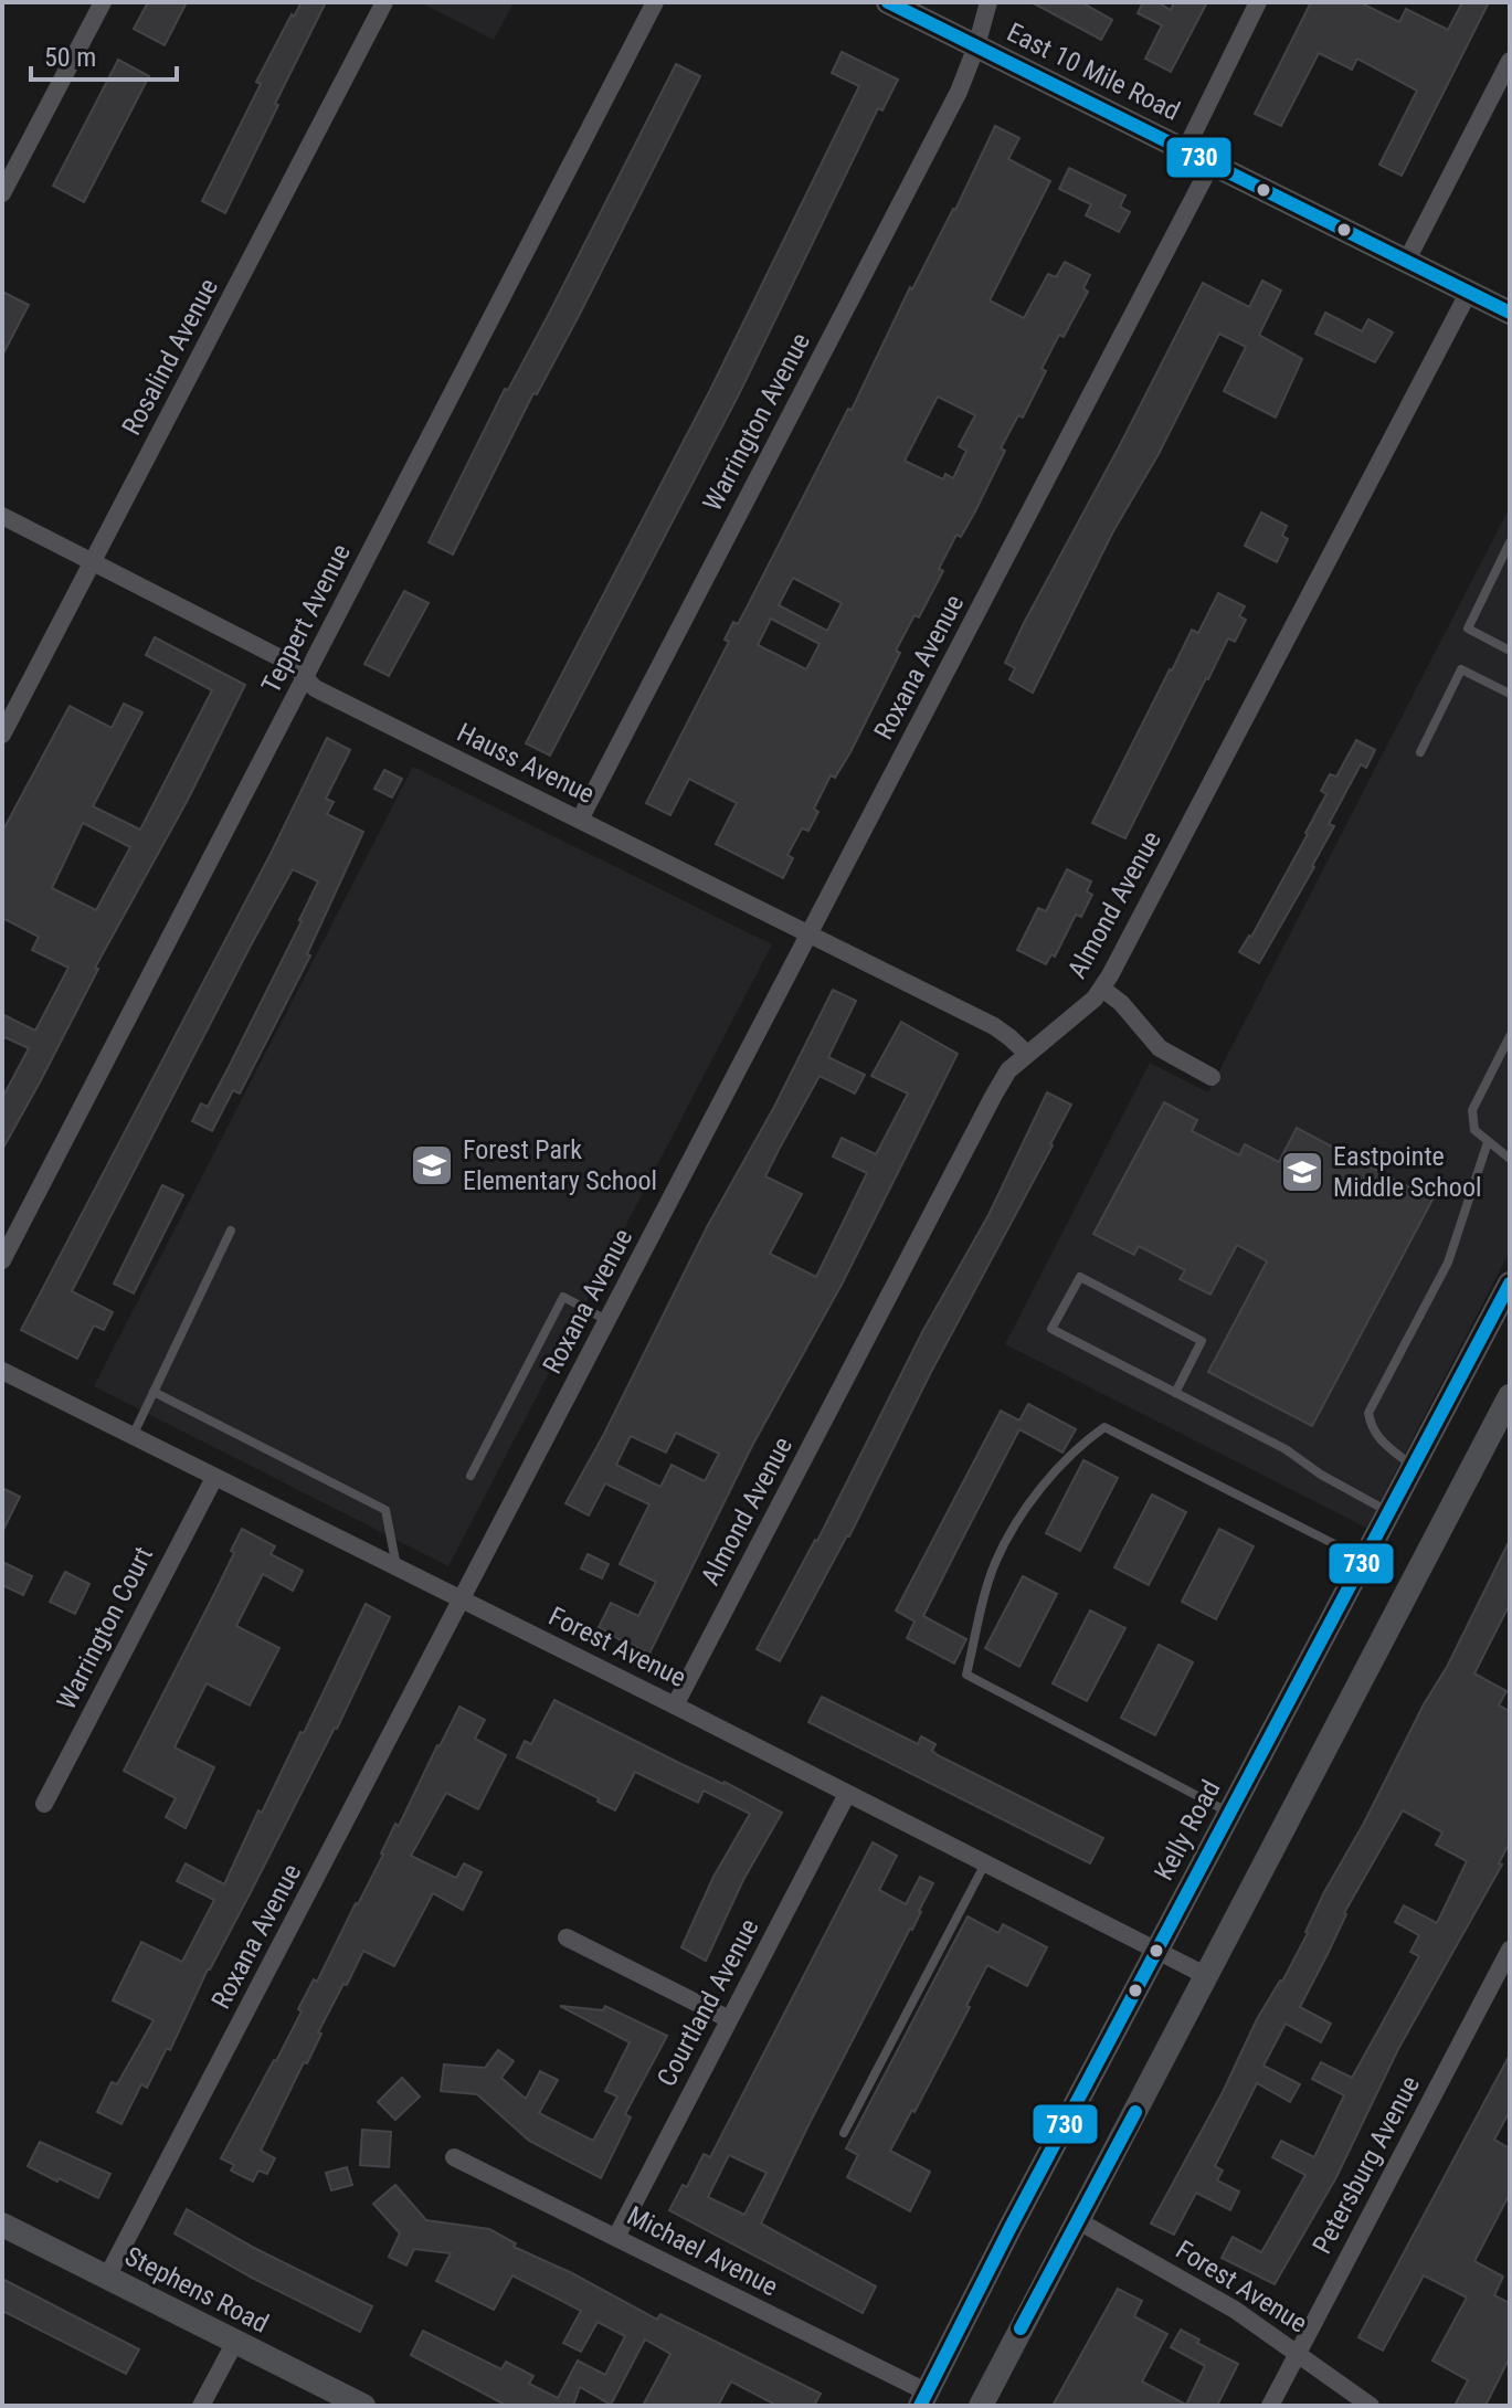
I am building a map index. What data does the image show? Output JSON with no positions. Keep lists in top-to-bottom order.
{
  "streets": {
    "street": [
      "East 10 Mile Road",
      "Rosalind Avenue",
      "Warrington Avenue",
      "Teppert Avenue",
      "Roxana Avenue",
      "Hauss Avenue",
      "Almond Avenue",
      "Warrington Court",
      "Forest Avenue",
      "Kelly Road",
      "Courtland Avenue",
      "Petersburg Avenue",
      "Michael Avenue",
      "Stephens Road"
    ]
  },
  "crossings": [
    ["East 10 Mile Road", "Warrington Avenue"],
    ["East 10 Mile Road", "Roxana Avenue"],
    ["East 10 Mile Road", "Almond Avenue"],
    ["Rosalind Avenue", "Hauss Avenue"],
    ["Warrington Avenue", "Hauss Avenue"],
    ["Teppert Avenue", "Hauss Avenue"],
    ["Roxana Avenue", "Hauss Avenue"],
    ["Roxana Avenue", "Forest Avenue"],
    ["Roxana Avenue", "Stephens Road"],
    ["Hauss Avenue", "Almond Avenue"],
    ["Almond Avenue", "Forest Avenue"],
    ["Warrington Court", "Forest Avenue"],
    ["Forest Avenue", "Kelly Road"],
    ["Forest Avenue", "Courtland Avenue"],
    ["Forest Avenue", "Petersburg Avenue"],
    ["Kelly Road", "Michael Avenue"],
    ["Courtland Avenue", "Michael Avenue"]
  ],
  "places": {
    "school or university": ["Forest Park Elementary School", "Eastpointe Middle School"]
  },
  "lines": ["transit line 730"],
  "scale_bar": "50 m"
}
